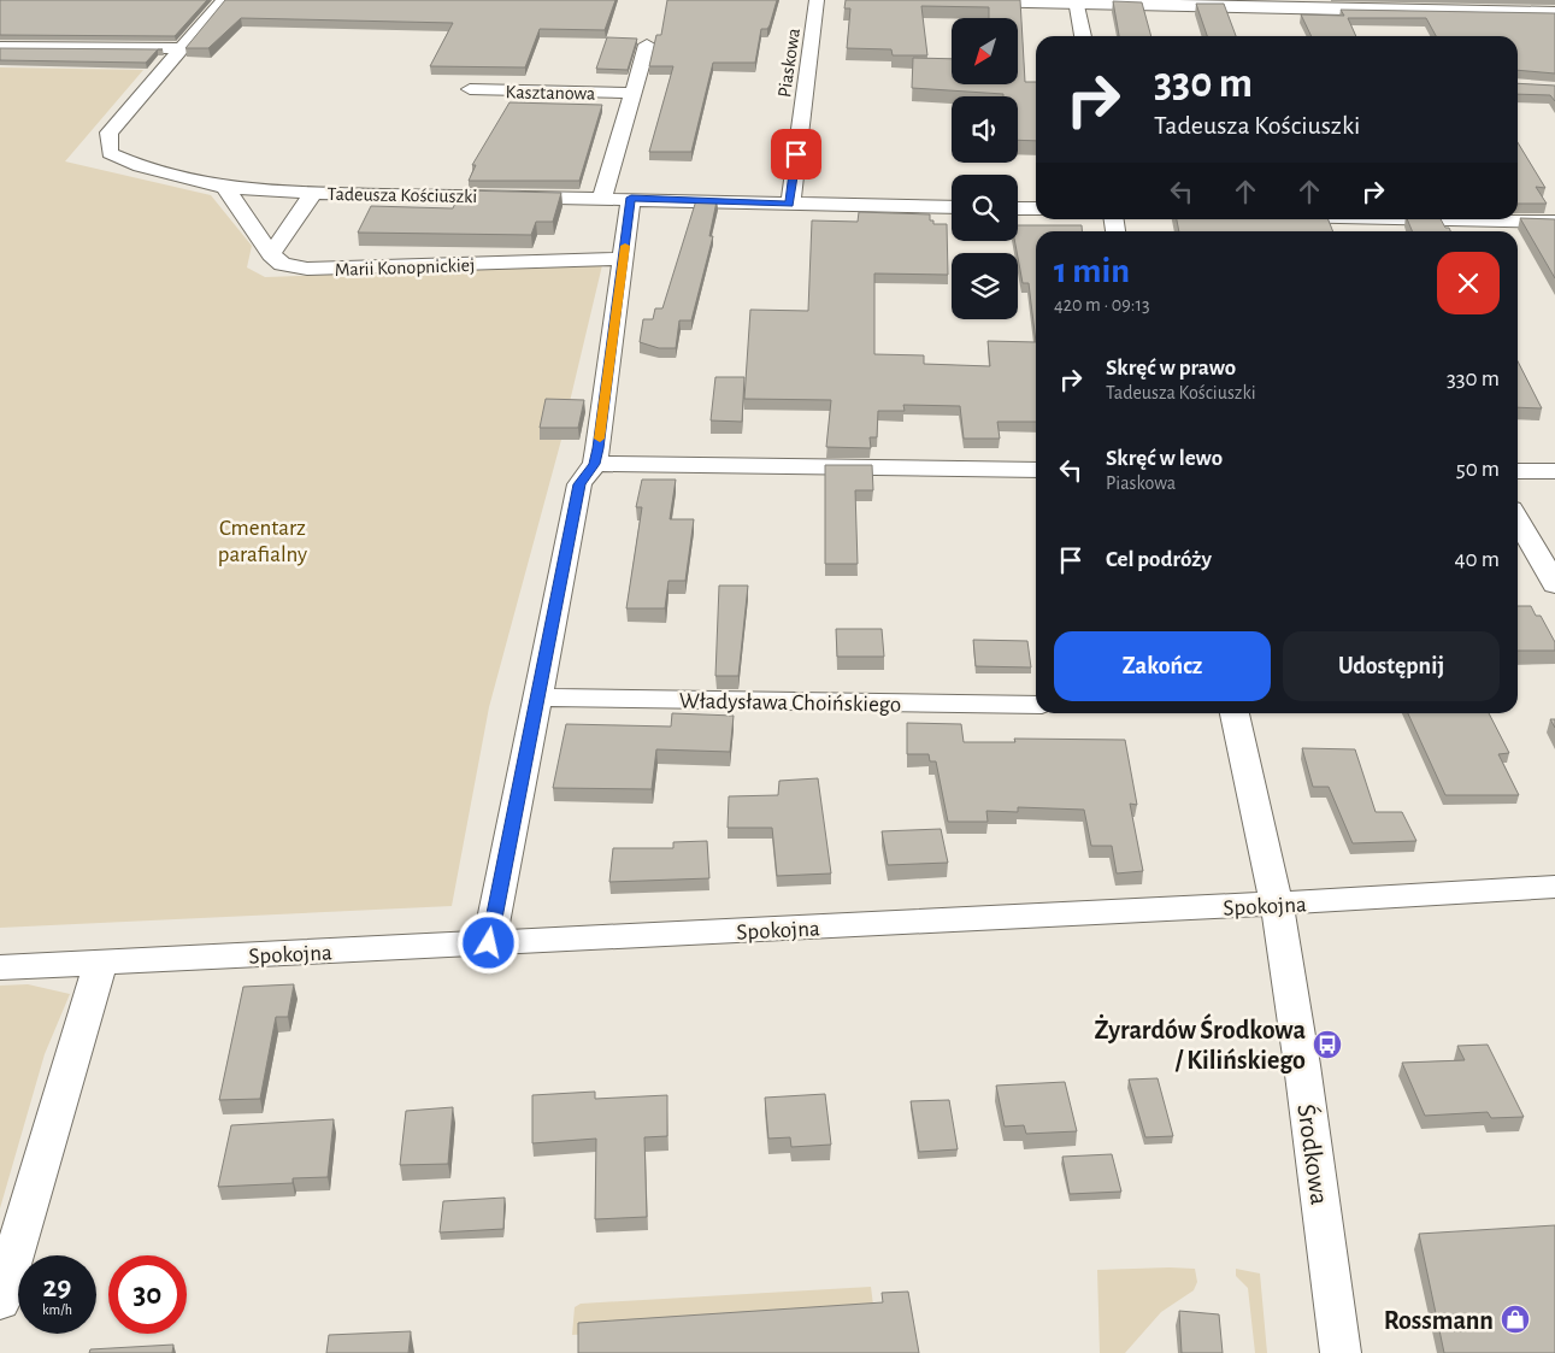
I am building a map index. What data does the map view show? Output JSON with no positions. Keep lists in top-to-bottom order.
{
  "streets": {
    "street": [
      "Piaskowa",
      "Kasztanowa",
      "Tadeusza Kościuszki",
      "Marii Konopnickiej",
      "Władysława Choińskiego",
      "Spokojna",
      "Środkowa"
    ]
  },
  "crossings": [
    ["Piaskowa", "Tadeusza Kościuszki"],
    ["Kasztanowa", "Tadeusza Kościuszki"],
    ["Spokojna", "Środkowa"]
  ],
  "parks": ["Cmentarz parafialny"],
  "places": {
    "bus stop": ["Żyrardów Środkowa / Kilińskiego"],
    "shop": ["Rossmann"]
  },
  "north": "bottom left",
  "page": {
    "turn": ["330 m", "Tadeusza Kościuszki"],
    "heading": ["1 min", "420 m · 09:13"],
    "list": [
      {
        "name": "Skręć w prawo",
        "note": "Tadeusza Kościuszki",
        "value": "330 m"
      },
      {
        "name": "Skręć w lewo",
        "note": "Piaskowa",
        "value": "50 m"
      },
      {
        "name": "Cel podróży",
        "value": "40 m"
      }
    ],
    "buttons": ["Zakończ", "Udostępnij"],
    "speed": "29 km/h",
    "limit": "30"
  }
}
